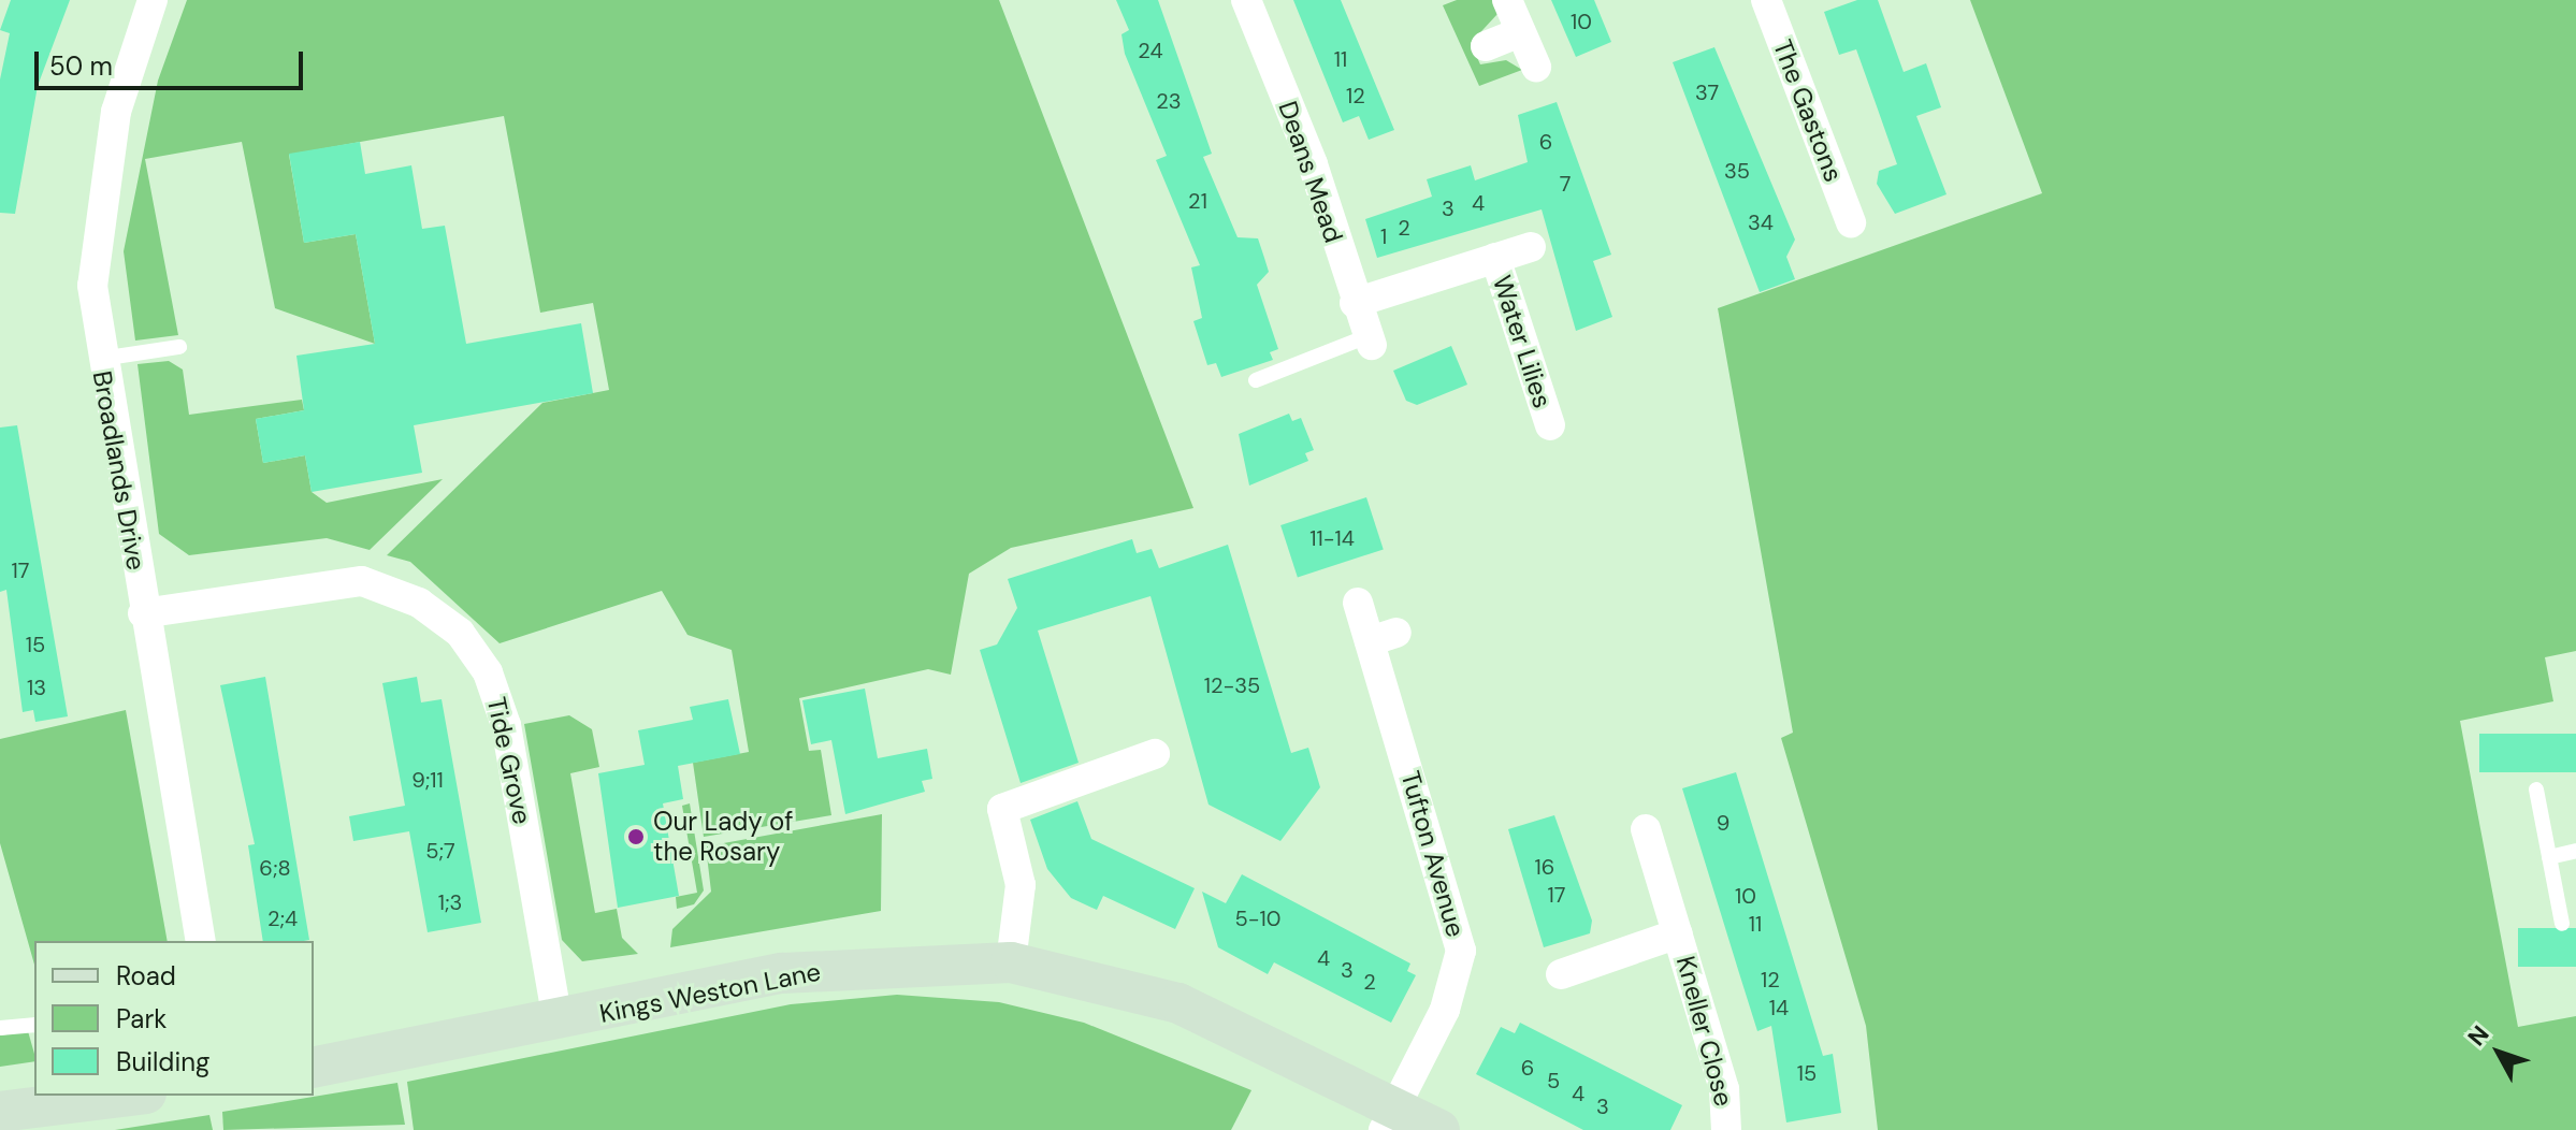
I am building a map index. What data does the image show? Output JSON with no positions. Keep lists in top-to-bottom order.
{
  "streets": {
    "street": [
      "The Gastons",
      "Deans Mead",
      "Water Lilies",
      "Broadlands Drive",
      "Tide Grove",
      "Tufton Avenue",
      "Kings Weston Lane",
      "Kneller Close"
    ]
  },
  "crossings": [
    ["Broadlands Drive", "Tide Grove"],
    ["Tide Grove", "Kings Weston Lane"],
    ["Tufton Avenue", "Kings Weston Lane"]
  ],
  "places": ["Our Lady of the Rosary"],
  "house_numbers": [
    "10",
    "24",
    "11",
    "37",
    "12",
    "23",
    "6",
    "35",
    "7",
    "21",
    "4",
    "3",
    "34",
    "2",
    "1",
    "11-14",
    "17",
    "15",
    "12-35",
    "13",
    "9;11",
    "9",
    "5;7",
    "16",
    "6;8",
    "17",
    "10",
    "1;3",
    "2;4",
    "5-10",
    "11",
    "4",
    "3",
    "12",
    "2",
    "14",
    "6",
    "15",
    "5",
    "4",
    "3"
  ],
  "legend": ["Road", "Park", "Building"],
  "scale_bar": "50 m",
  "north": "top left"
}
